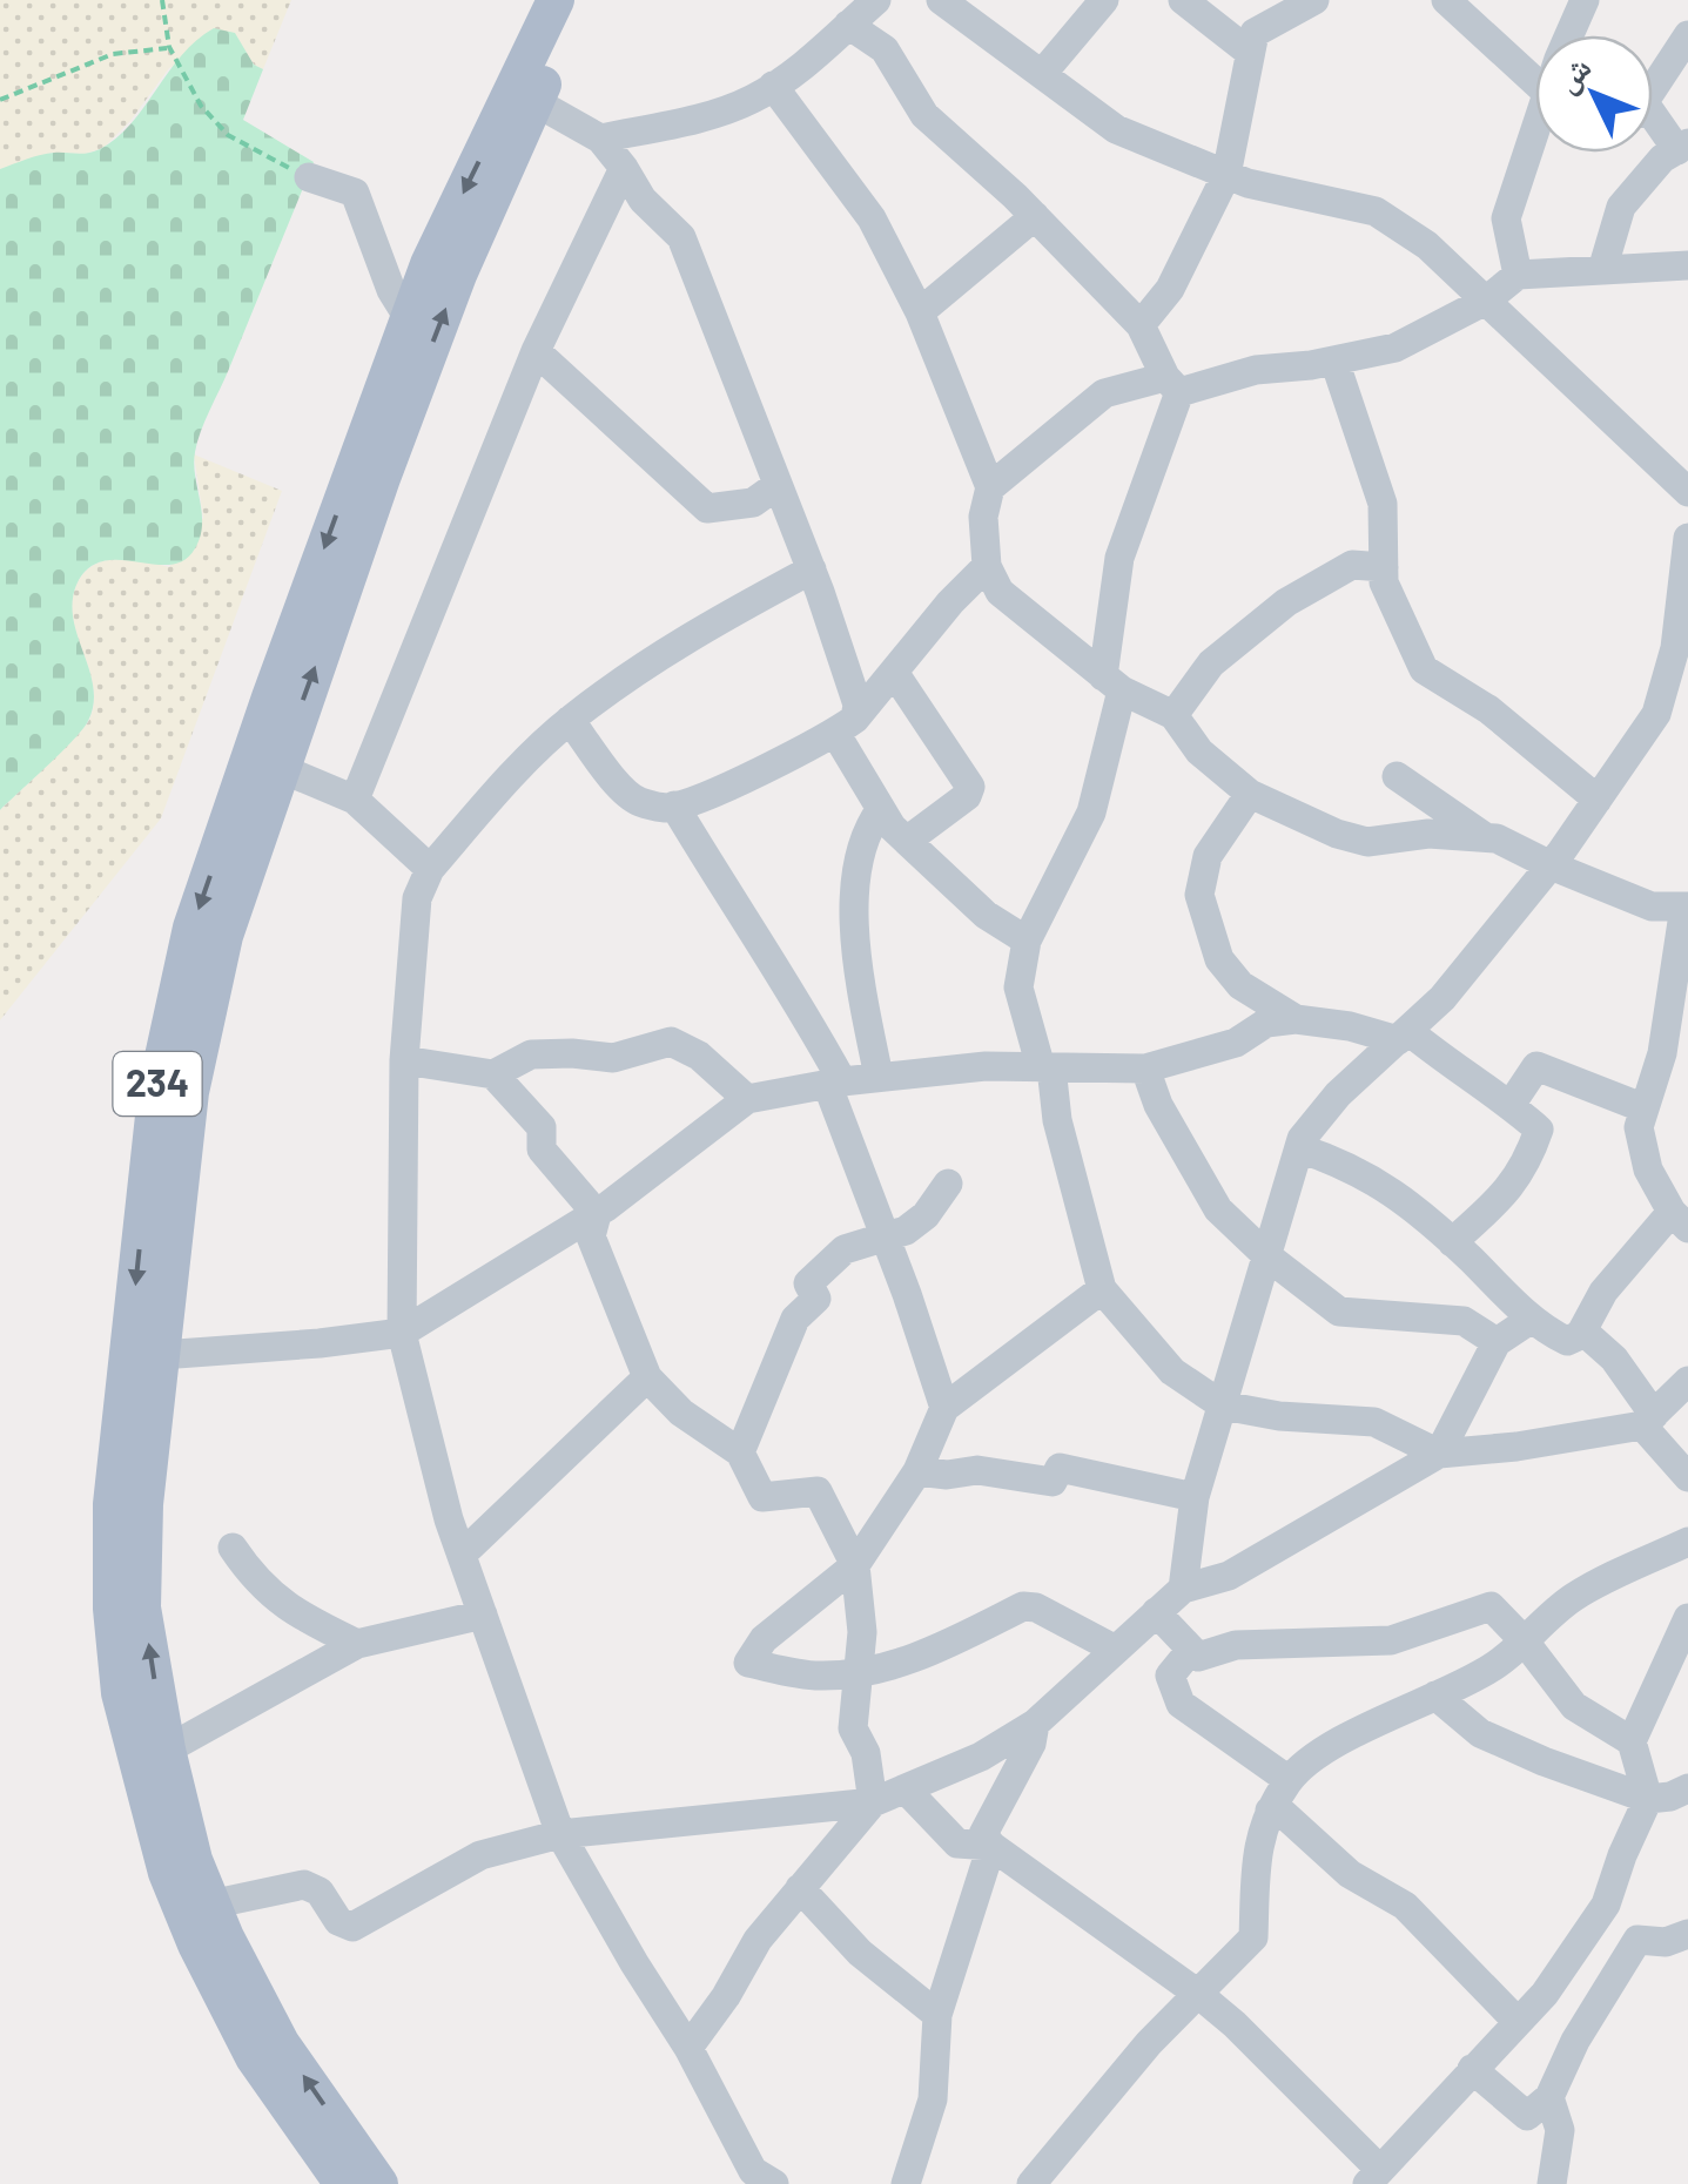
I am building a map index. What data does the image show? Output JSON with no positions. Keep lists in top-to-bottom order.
{
  "streets": {
    "main road": ["234"]
  },
  "north": "top left"
}
